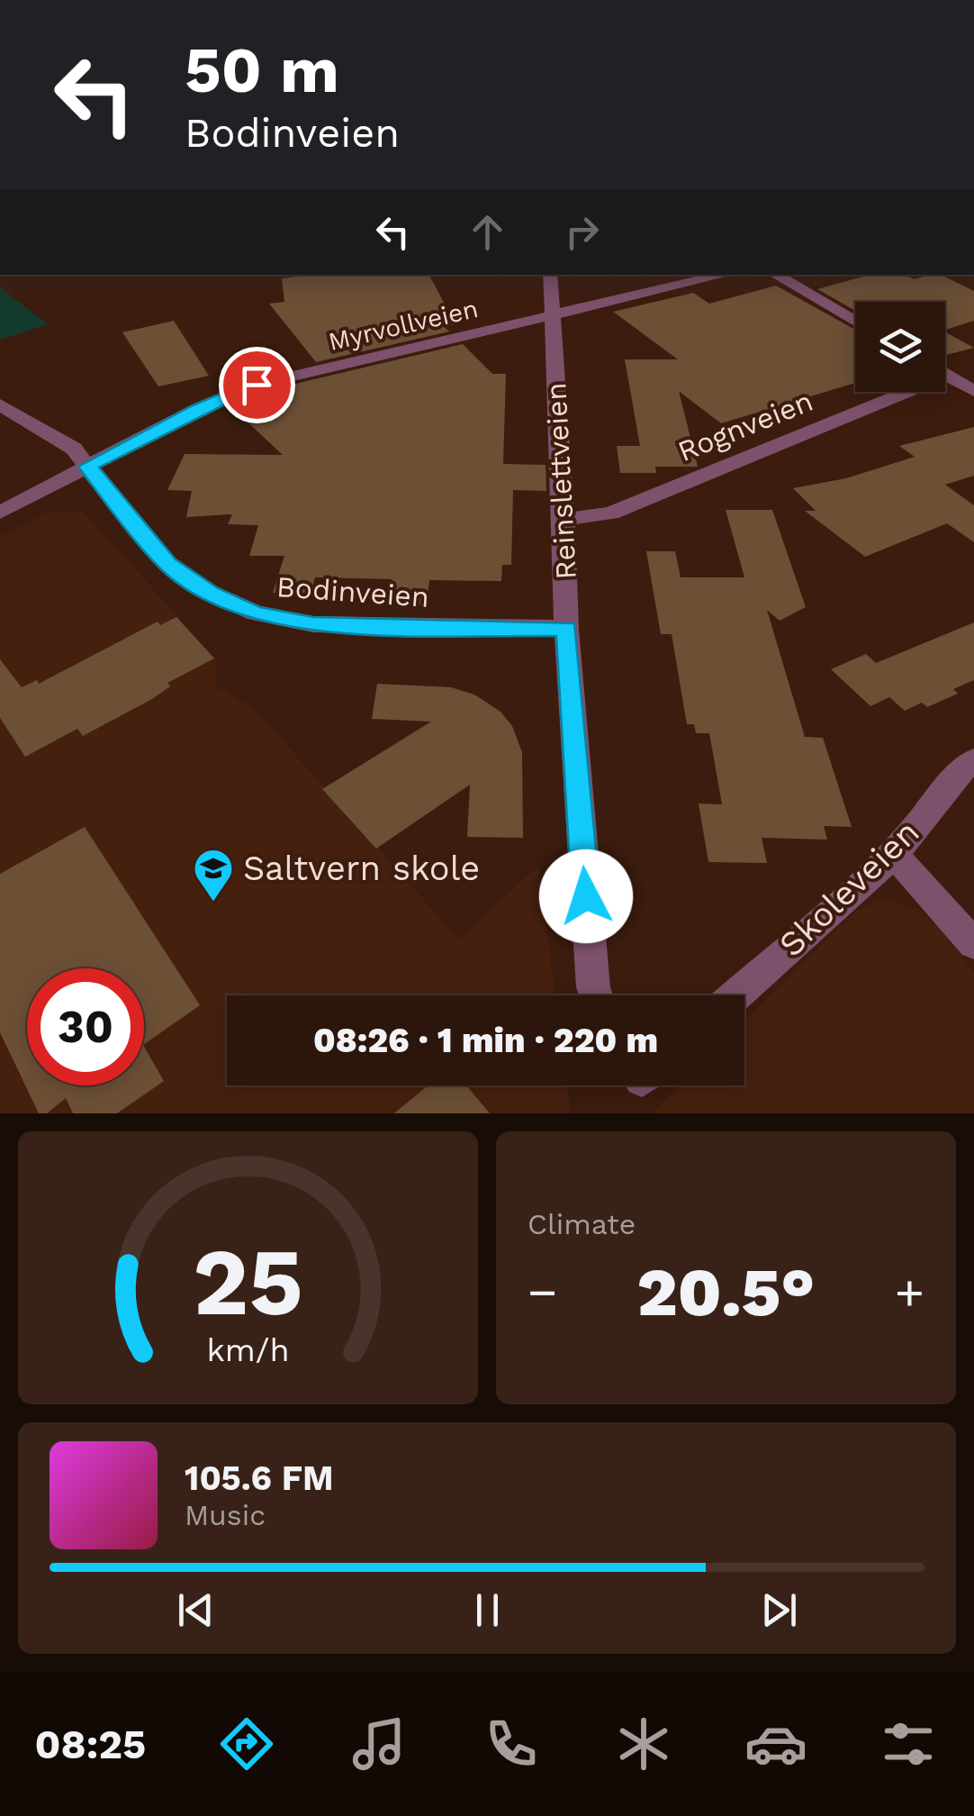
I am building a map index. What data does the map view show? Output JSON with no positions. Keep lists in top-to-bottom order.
{
  "streets": {
    "street": [
      "Myrvollveien",
      "Rognveien",
      "Reinslettveien",
      "Bodinveien",
      "Skoleveien"
    ]
  },
  "crossings": [
    ["Myrvollveien", "Reinslettveien"],
    ["Myrvollveien", "Bodinveien"],
    ["Rognveien", "Reinslettveien"],
    ["Reinslettveien", "Bodinveien"]
  ],
  "places": {
    "school or university": ["Saltvern skole"]
  },
  "page": {
    "turn": ["50 m", "Bodinveien"],
    "limit": "30",
    "trip": "08:26 · 1 min · 220 m",
    "tile": "Climate",
    "heat": ["−", "20.5°", "+"],
    "song": ["105.6 FM", "Music"],
    "tabs": "08:25",
    "gauge": ["25", "km/h"]
  }
}
